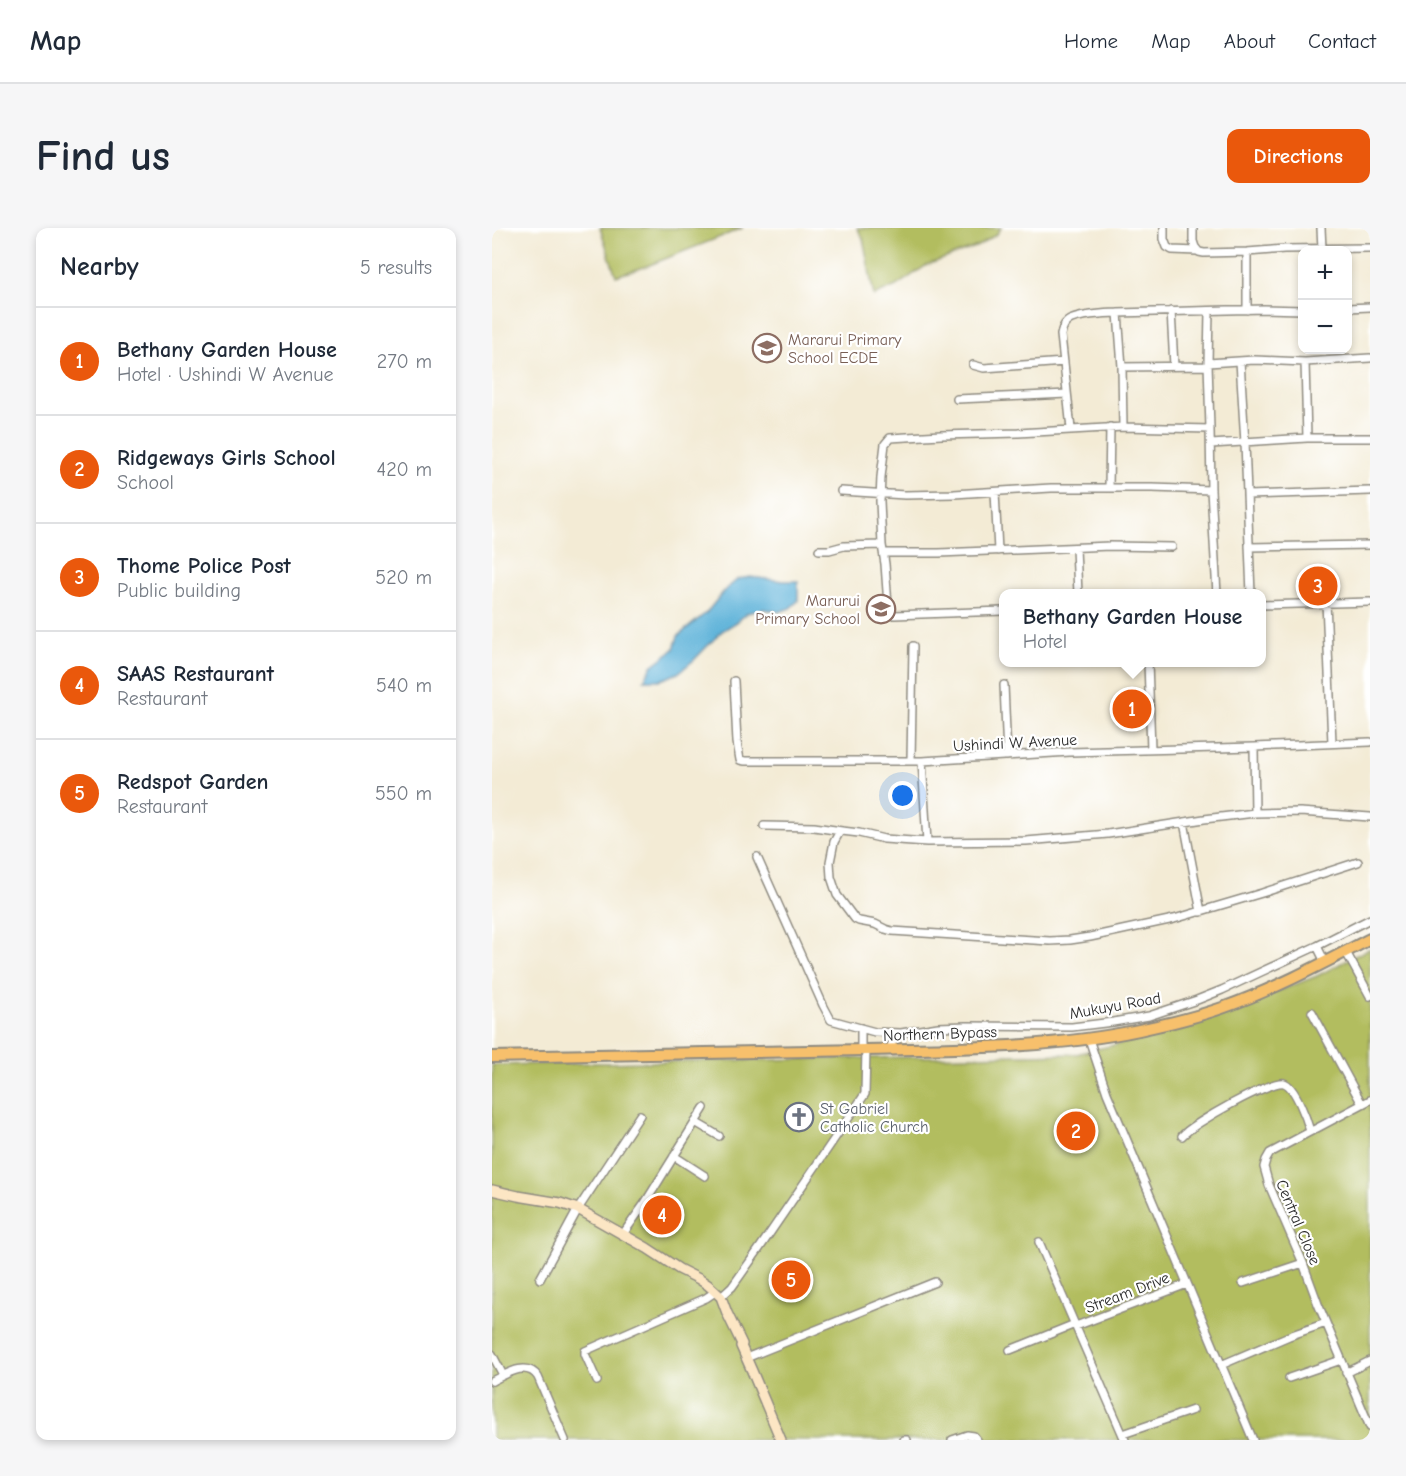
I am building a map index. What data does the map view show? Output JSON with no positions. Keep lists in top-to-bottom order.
{
  "streets": {
    "main road": ["Northern Bypass"],
    "street": [
      "Ushindi W Avenue",
      "Mukuyu Road",
      "Central Close",
      "Stream Drive"
    ]
  },
  "places": {
    "school or university": ["Mararui Primary School ECDE", "Marurui Primary School"],
    "church": ["St Gabriel Catholic Church"]
  },
  "page": {
    "header": "Map",
    "nav": [
      "Home",
      "Map",
      "About",
      "Contact"
    ],
    "buttons": "Directions",
    "title": "Find us",
    "heading": ["Nearby", "5 results"],
    "map_buttons": ["+", "−"],
    "list": [
      {
        "mark": "1",
        "name": "Bethany Garden House",
        "note": "Hotel · Ushindi W Avenue",
        "value": "270 m"
      },
      {
        "mark": "2",
        "name": "Ridgeways Girls School",
        "note": "School",
        "value": "420 m"
      },
      {
        "mark": "3",
        "name": "Thome Police Post",
        "note": "Public building",
        "value": "520 m"
      },
      {
        "mark": "4",
        "name": "SAAS Restaurant",
        "note": "Restaurant",
        "value": "540 m"
      },
      {
        "mark": "5",
        "name": "Redspot Garden",
        "note": "Restaurant",
        "value": "550 m"
      }
    ],
    "pins": [
      "3",
      "1",
      "2",
      "4",
      "5"
    ],
    "popup": ["Bethany Garden House", "Hotel"]
  }
}
